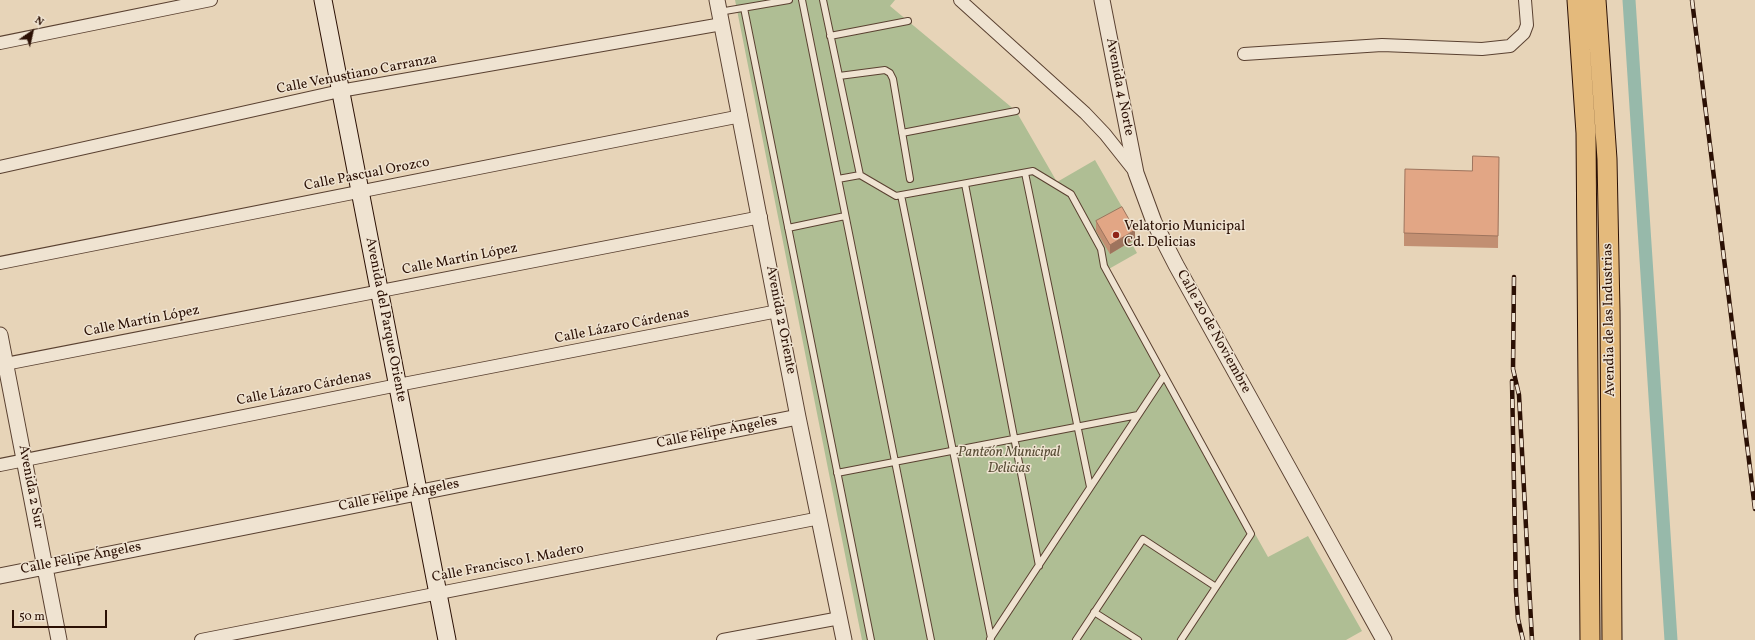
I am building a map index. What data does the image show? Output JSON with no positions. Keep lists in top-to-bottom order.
{
  "streets": {
    "main road": ["Avenida del Parque Oriente", "Avendia de las Industrias"],
    "street": [
      "Calle Venustiano Carranza",
      "Avenida 4 Norte",
      "Calle Pascual Orozco",
      "Calle Martín López",
      "Avenida 2 Oriente",
      "Calle Lázaro Cárdenas",
      "Calle 20 de Noviembre",
      "Calle Felipe Ángeles",
      "Avenida 2 Sur",
      "Calle Francisco I. Madero"
    ]
  },
  "crossings": [
    ["Calle Venustiano Carranza", "Avenida del Parque Oriente"],
    ["Calle Venustiano Carranza", "Avenida 2 Oriente"],
    ["Avenida 4 Norte", "Calle 20 de Noviembre"],
    ["Calle Pascual Orozco", "Avenida del Parque Oriente"],
    ["Calle Pascual Orozco", "Avenida 2 Oriente"],
    ["Calle Martín López", "Avenida del Parque Oriente"],
    ["Calle Martín López", "Avenida 2 Oriente"],
    ["Calle Martín López", "Avenida 2 Sur"],
    ["Avenida del Parque Oriente", "Calle Lázaro Cárdenas"],
    ["Avenida del Parque Oriente", "Calle Felipe Ángeles"],
    ["Avenida del Parque Oriente", "Calle Francisco I. Madero"],
    ["Avenida 2 Oriente", "Calle Lázaro Cárdenas"],
    ["Avenida 2 Oriente", "Calle Felipe Ángeles"],
    ["Avenida 2 Oriente", "Calle Francisco I. Madero"],
    ["Calle Lázaro Cárdenas", "Avenida 2 Sur"],
    ["Calle Felipe Ángeles", "Avenida 2 Sur"]
  ],
  "parks": ["Panteón Municipal Delicias"],
  "places": ["Velatorio Municipal Cd. Delicias"],
  "scale_bar": "50 m",
  "north": "top right"
}
